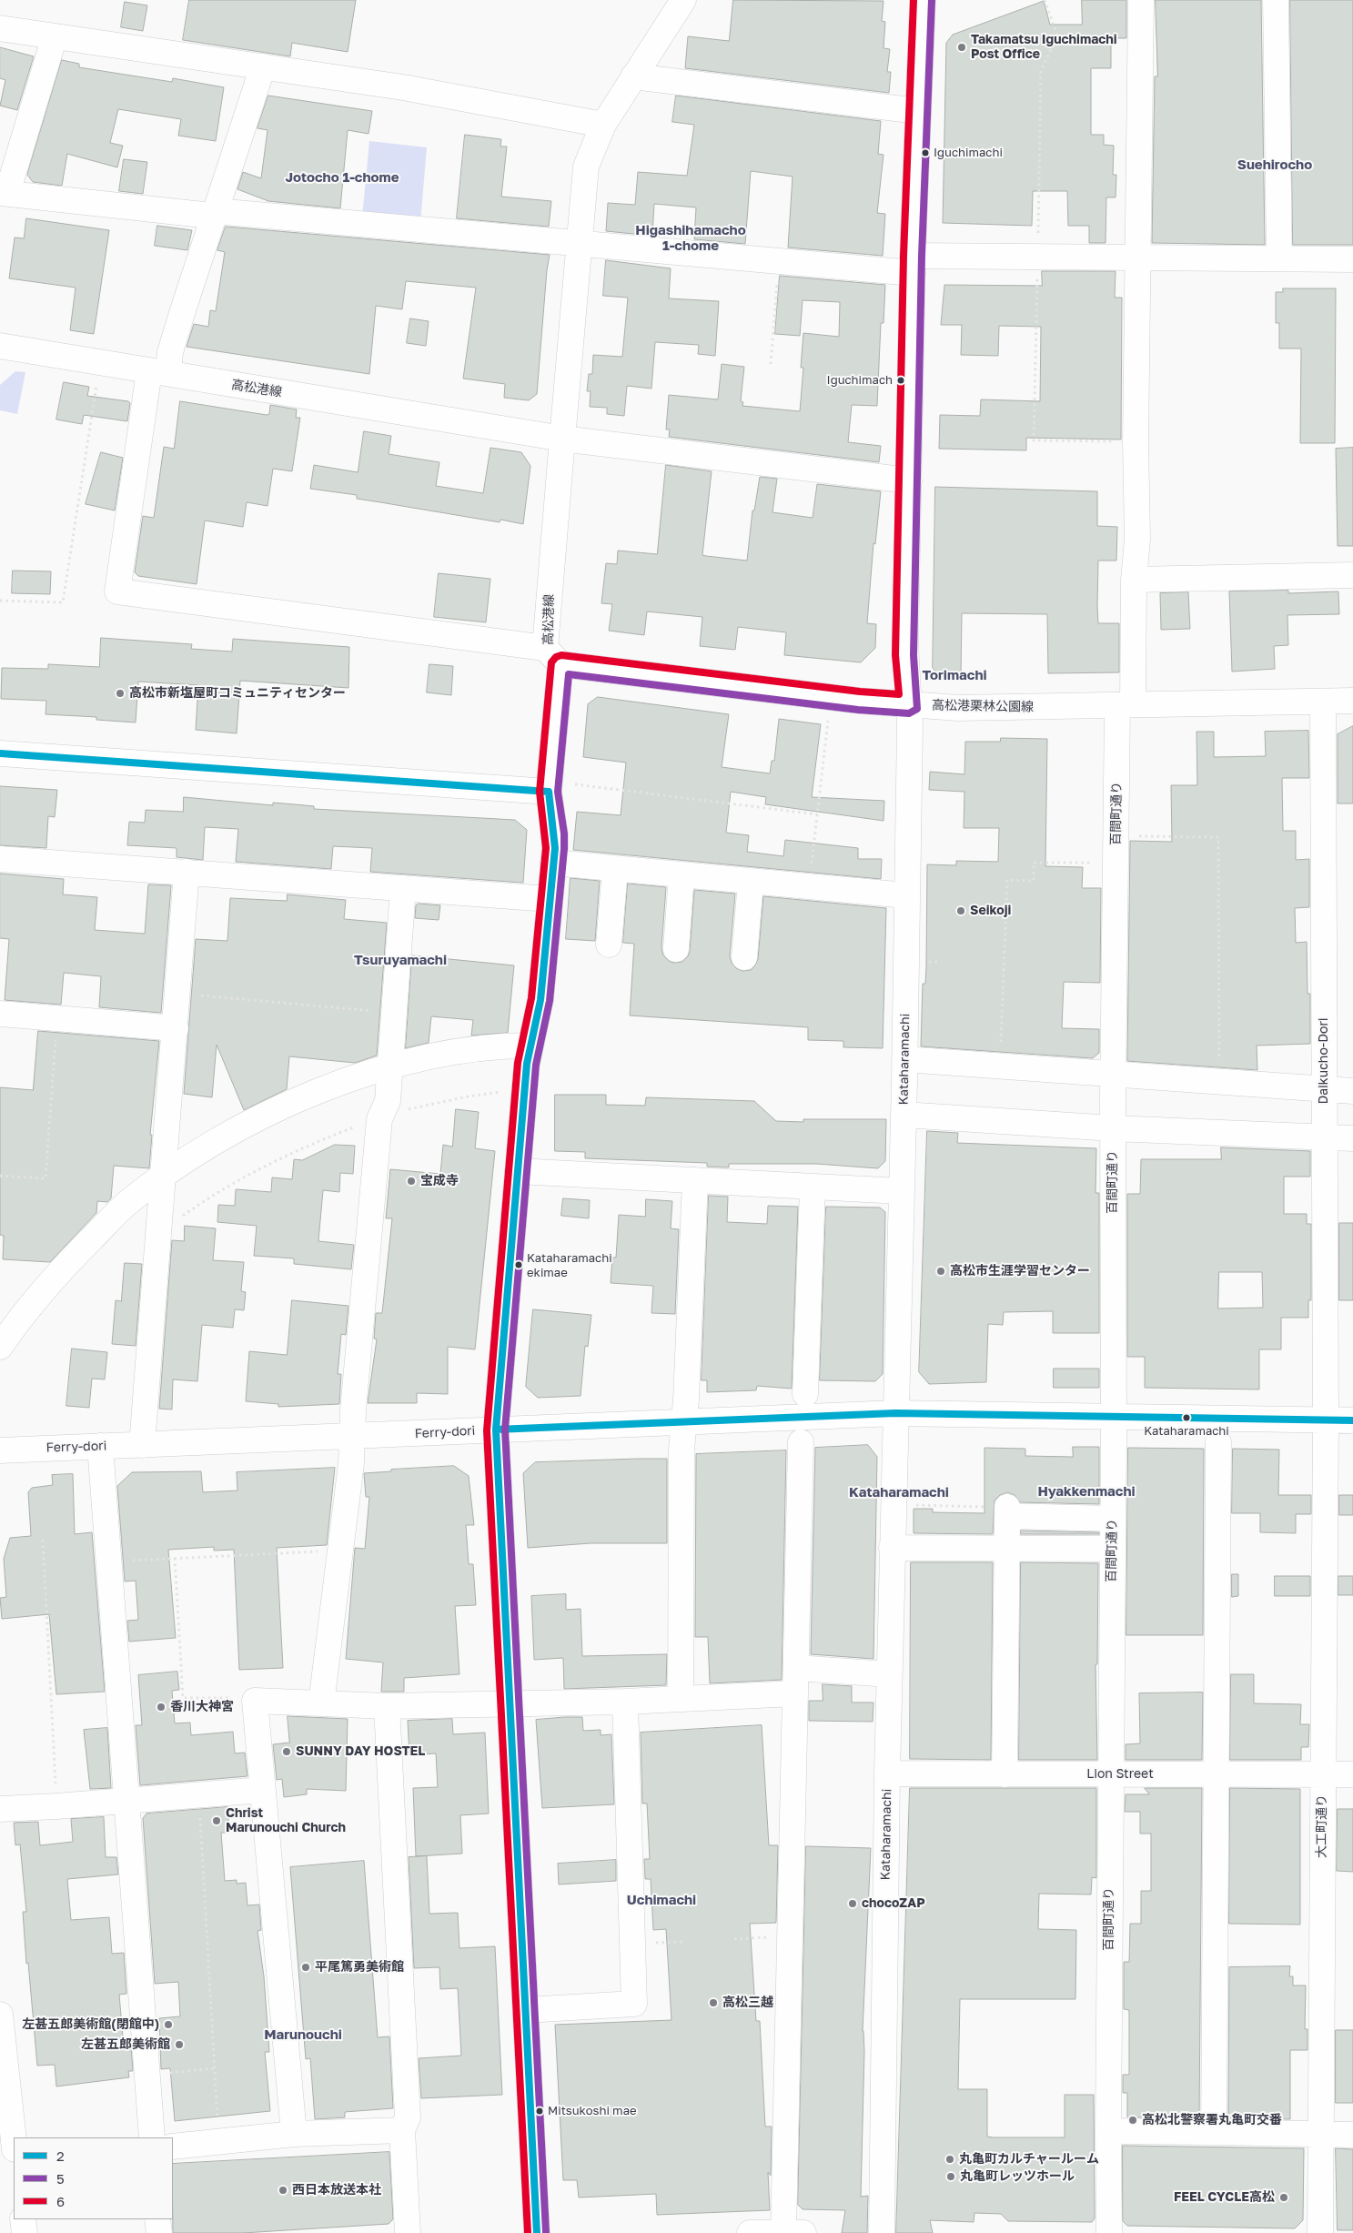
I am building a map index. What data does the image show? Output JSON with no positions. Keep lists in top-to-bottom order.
{
  "streets": {
    "street": [
      "高松港線",
      "高松港栗林公園線",
      "百間町通り",
      "Kataharamachi",
      "Daikucho-Dori",
      "Ferry-dori",
      "Lion Street",
      "大工町通り"
    ]
  },
  "crossings": [
    ["高松港線", "高松港栗林公園線"],
    ["高松港線", "Ferry-dori"],
    ["高松港栗林公園線", "百間町通り"],
    ["高松港栗林公園線", "Kataharamachi"],
    ["高松港栗林公園線", "Daikucho-Dori"],
    ["百間町通り", "Ferry-dori"],
    ["百間町通り", "Lion Street"],
    ["Kataharamachi", "Ferry-dori"],
    ["Kataharamachi", "Lion Street"],
    ["Daikucho-Dori", "Ferry-dori"],
    ["Daikucho-Dori", "大工町通り"],
    ["Ferry-dori", "大工町通り"],
    ["Lion Street", "大工町通り"]
  ],
  "districts": [
    "Suehirocho",
    "Jotocho 1-chome",
    "Higashihamacho 1-chome",
    "Torimachi",
    "Tsuruyamachi",
    "Hyakkenmachi",
    "Kataharamachi",
    "Uchimachi",
    "Marunouchi"
  ],
  "places": [
    "Takamatsu Iguchimachi Post Office",
    "Iguchimachi",
    "Iguchimach",
    "高松市新塩屋町コミュニティセンター",
    "Seikoji",
    "宝成寺",
    "Kataharamachi ekimae",
    "高松市生涯学習センター",
    "Kataharamachi",
    "香川大神宮",
    "SUNNY DAY HOSTEL",
    "Christ Marunouchi Church",
    "chocoZAP",
    "平尾篤勇美術館",
    "高松三越",
    "左甚五郎美術館(閉館中)",
    "左甚五郎美術館",
    "Mitsukoshi mae",
    "高松北警察署丸亀町交番",
    "丸亀町カルチャールーム",
    "丸亀町レッツホール",
    "西日本放送本社",
    "FEEL CYCLE高松"
  ],
  "lines": ["transit line 5", "transit line 6", "transit line 2"],
  "legend": ["2", "5", "6"]
}
